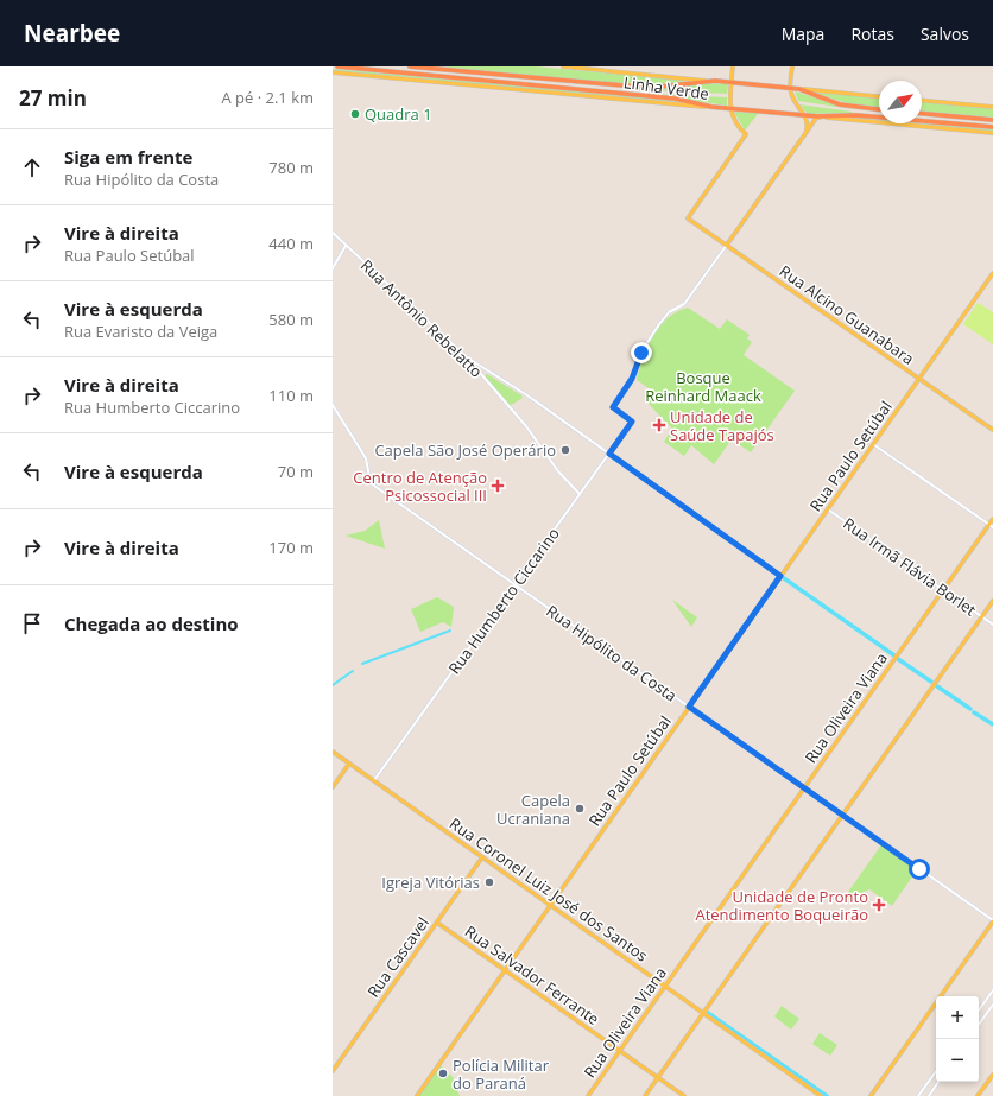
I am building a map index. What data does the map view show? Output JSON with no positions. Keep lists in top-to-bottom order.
{
  "streets": {
    "highway": ["Linha Verde"],
    "main road": [
      "Rua Alcino Guanabara",
      "Rua Paulo Setúbal",
      "Rua Oliveira Viana",
      "Rua Coronel Luiz José dos Santos",
      "Rua Cascavel",
      "Rua Salvador Ferrante"
    ],
    "street": [
      "Rua Antônio Rebelatto",
      "Rua Irmã Flávia Borlet",
      "Rua Humberto Ciccarino",
      "Rua Hipólito da Costa"
    ]
  },
  "crossings": [
    ["Linha Verde", "Rua Alcino Guanabara"],
    ["Rua Alcino Guanabara", "Rua Paulo Setúbal"],
    ["Rua Alcino Guanabara", "Rua Humberto Ciccarino"],
    ["Rua Antônio Rebelatto", "Rua Humberto Ciccarino"],
    ["Rua Paulo Setúbal", "Rua Irmã Flávia Borlet"],
    ["Rua Paulo Setúbal", "Rua Hipólito da Costa"],
    ["Rua Paulo Setúbal", "Rua Coronel Luiz José dos Santos"],
    ["Rua Paulo Setúbal", "Rua Salvador Ferrante"],
    ["Rua Irmã Flávia Borlet", "Rua Oliveira Viana"],
    ["Rua Humberto Ciccarino", "Rua Hipólito da Costa"],
    ["Rua Humberto Ciccarino", "Rua Coronel Luiz José dos Santos"],
    ["Rua Hipólito da Costa", "Rua Oliveira Viana"],
    ["Rua Oliveira Viana", "Rua Coronel Luiz José dos Santos"],
    ["Rua Oliveira Viana", "Rua Salvador Ferrante"],
    ["Rua Coronel Luiz José dos Santos", "Rua Cascavel"],
    ["Rua Cascavel", "Rua Salvador Ferrante"]
  ],
  "parks": ["Bosque Reinhard Maack"],
  "places": {
    "other": [
      "Quadra 1",
      "Capela São José Operário",
      "Capela Ucraniana",
      "Igreja Vitórias",
      "Polícia Militar do Paraná"
    ],
    "health": ["Unidade de Saúde Tapajós", "Centro de Atenção Psicossocial III", "Unidade de Pronto Atendimento Boqueirão"]
  },
  "north": "top right",
  "page": {
    "header": "Nearbee",
    "nav": ["Mapa", "Rotas", "Salvos"],
    "heading": ["27 min", "A pé · 2.1 km"],
    "list": [
      ["Siga em frente", "Rua Hipólito da Costa", "780 m"],
      ["Vire à direita", "Rua Paulo Setúbal", "440 m"],
      ["Vire à esquerda", "Rua Evaristo da Veiga", "580 m"],
      ["Vire à direita", "Rua Humberto Ciccarino", "110 m"],
      ["Vire à esquerda", "70 m"],
      ["Vire à direita", "170 m"],
      "Chegada ao destino"
    ],
    "map_buttons": ["+", "−"]
  }
}
